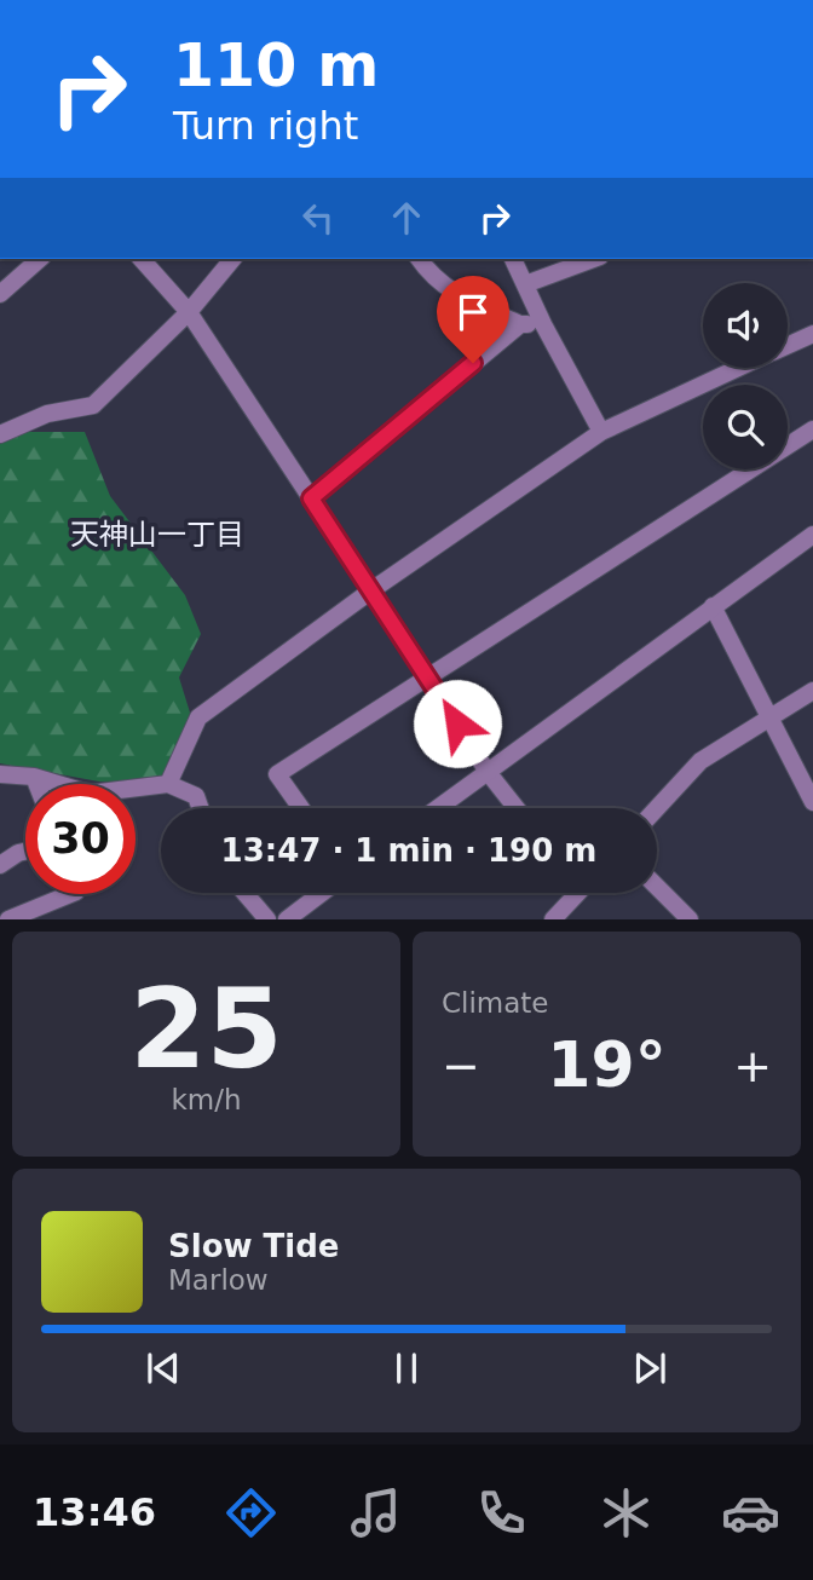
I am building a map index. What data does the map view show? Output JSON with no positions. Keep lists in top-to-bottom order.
{
  "districts": ["天神山一丁目"],
  "page": {
    "turn": ["110 m", "Turn right"],
    "limit": "30",
    "trip": "13:47 · 1 min · 190 m",
    "tile": [
      ["25", "km/h"],
      "Climate"
    ],
    "heat": ["−", "19°", "+"],
    "song": ["Slow Tide", "Marlow"],
    "tabs": "13:46"
  }
}
